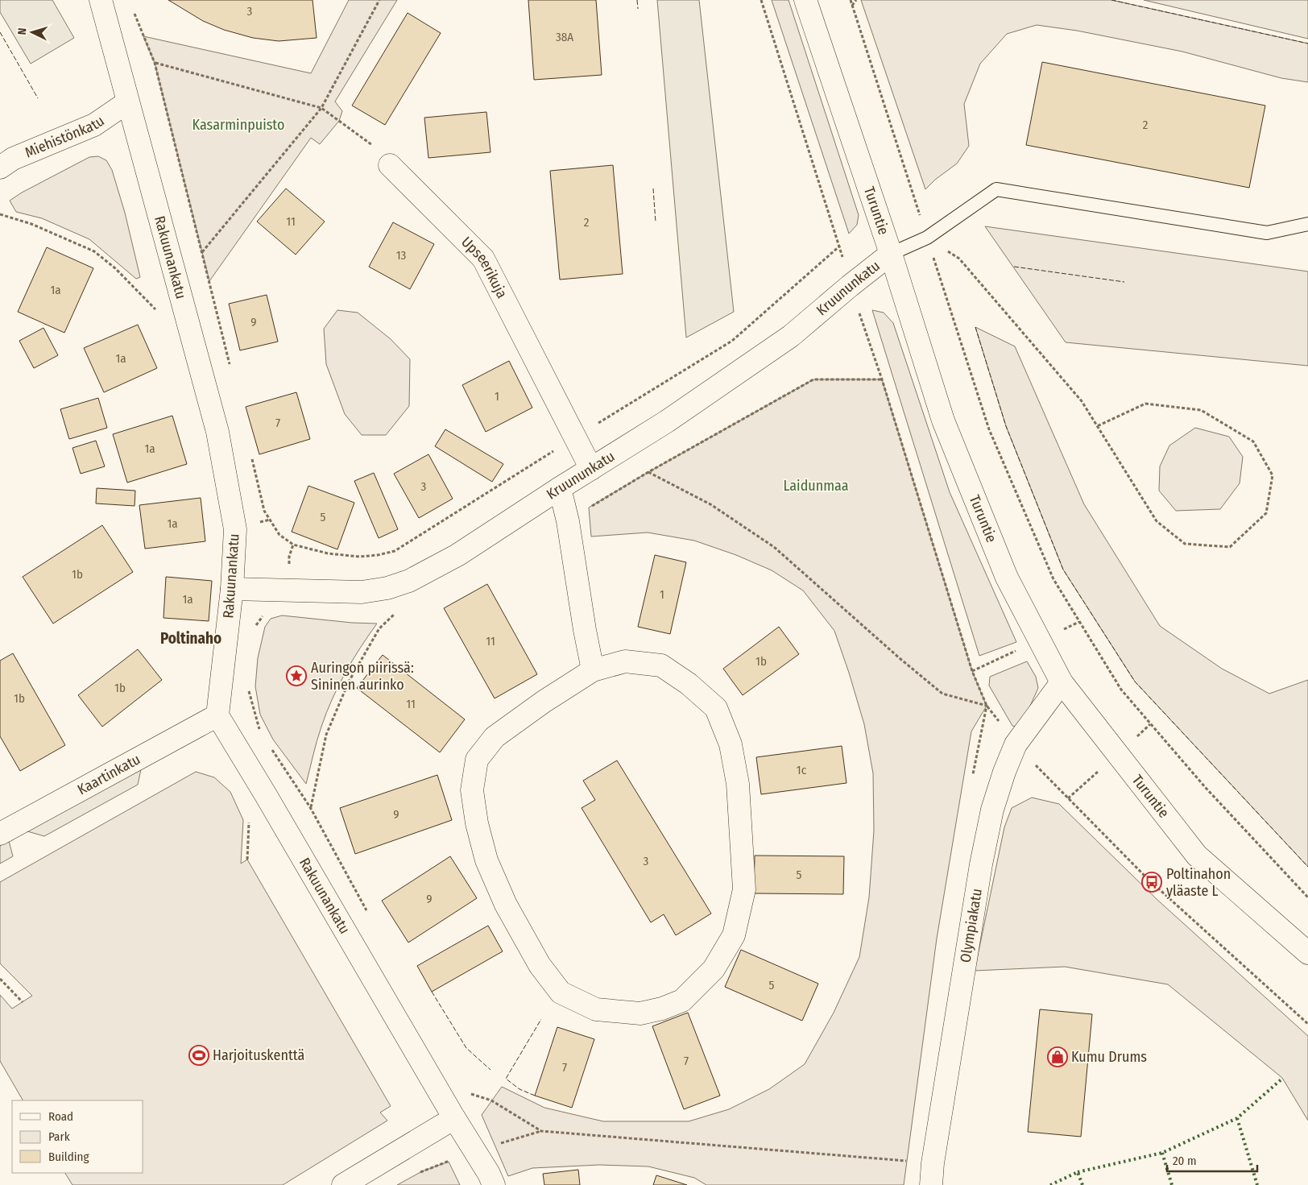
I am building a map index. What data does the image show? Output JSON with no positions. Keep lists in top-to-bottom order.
{
  "streets": {
    "street": [
      "Miehistönkatu",
      "Turuntie",
      "Rakuunankatu",
      "Upseerikuja",
      "Kruununkatu",
      "Kaartinkatu",
      "Olympiakatu"
    ]
  },
  "crossings": [
    ["Miehistönkatu", "Rakuunankatu"],
    ["Turuntie", "Kruununkatu"],
    ["Turuntie", "Olympiakatu"],
    ["Rakuunankatu", "Kruununkatu"],
    ["Rakuunankatu", "Kaartinkatu"],
    ["Upseerikuja", "Kruununkatu"]
  ],
  "districts": ["Poltinaho"],
  "parks": ["Kasarminpuisto", "Laidunmaa"],
  "places": {
    "place": ["Auringon piirissä: Sininen aurinko"],
    "bus stop": ["Poltinahon yläaste L"],
    "sports": ["Harjoituskenttä"],
    "shop": ["Kumu Drums"]
  },
  "house_numbers": [
    "3",
    "38A",
    "2",
    "11",
    "2",
    "13",
    "1a",
    "9",
    "1a",
    "1",
    "7",
    "1a",
    "3",
    "5",
    "1a",
    "1b",
    "1",
    "1a",
    "11",
    "1b",
    "1b",
    "1b",
    "11",
    "1c",
    "9",
    "3",
    "5",
    "9",
    "5",
    "7",
    "7"
  ],
  "legend": ["Road", "Park", "Building"],
  "scale_bar": "20 m",
  "north": "left"
}
